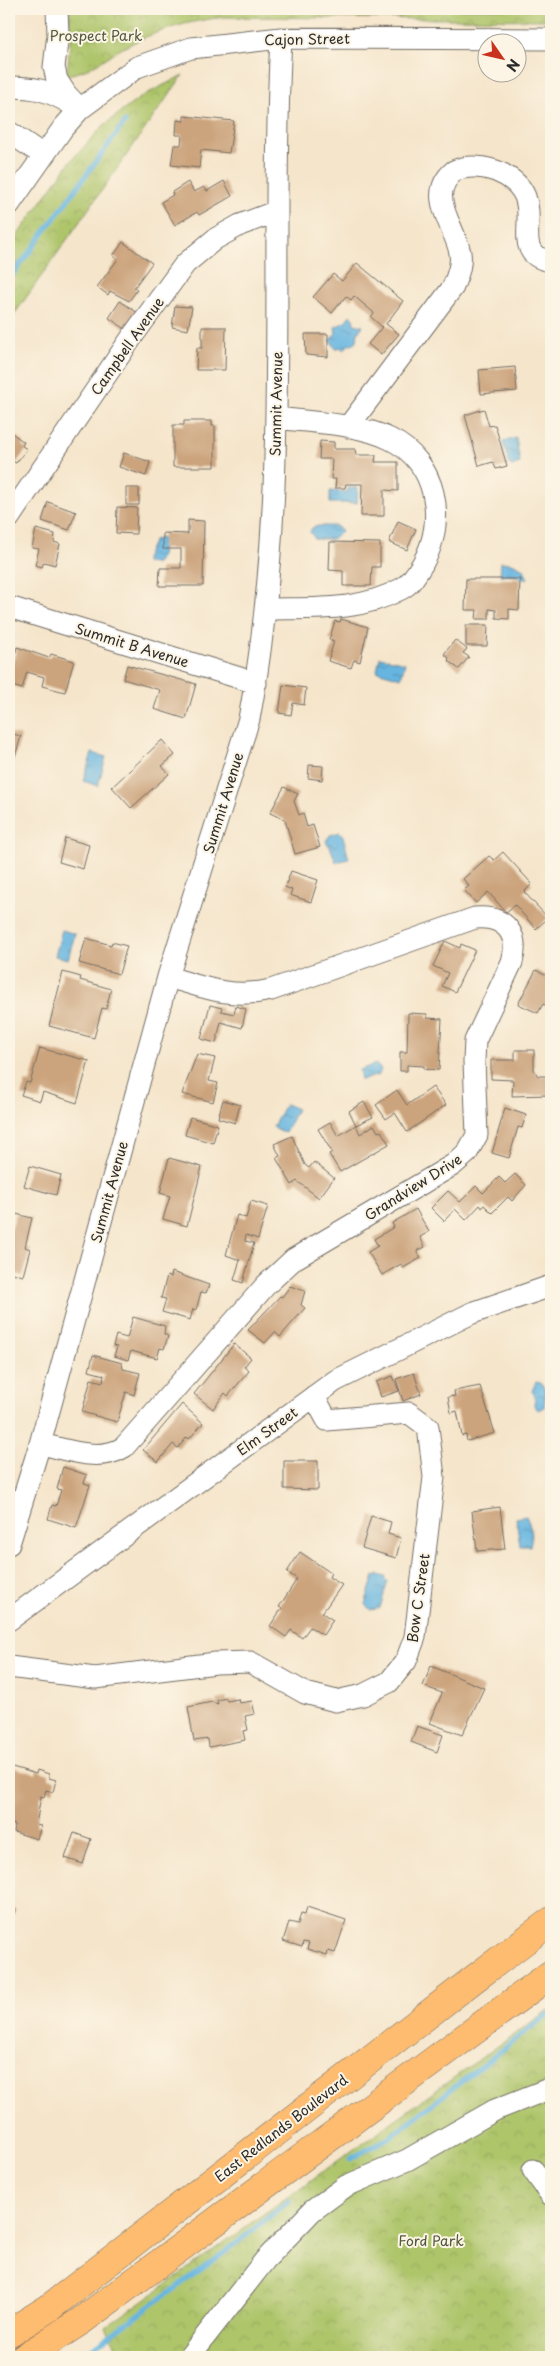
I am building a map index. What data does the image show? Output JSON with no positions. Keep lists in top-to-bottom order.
{
  "streets": {
    "main road": ["East Redlands Boulevard"],
    "street": [
      "Cajon Street",
      "Campbell Avenue",
      "Summit Avenue",
      "Summit B Avenue",
      "Grandview Drive",
      "Elm Street",
      "Bow C Street"
    ]
  },
  "crossings": [
    ["Cajon Street", "Summit Avenue"],
    ["Campbell Avenue", "Summit Avenue"],
    ["Summit Avenue", "Summit B Avenue"],
    ["Summit Avenue", "Grandview Drive"],
    ["Elm Street", "Bow C Street"]
  ],
  "parks": ["Prospect Park", "Ford Park"],
  "north": "bottom right"
}
